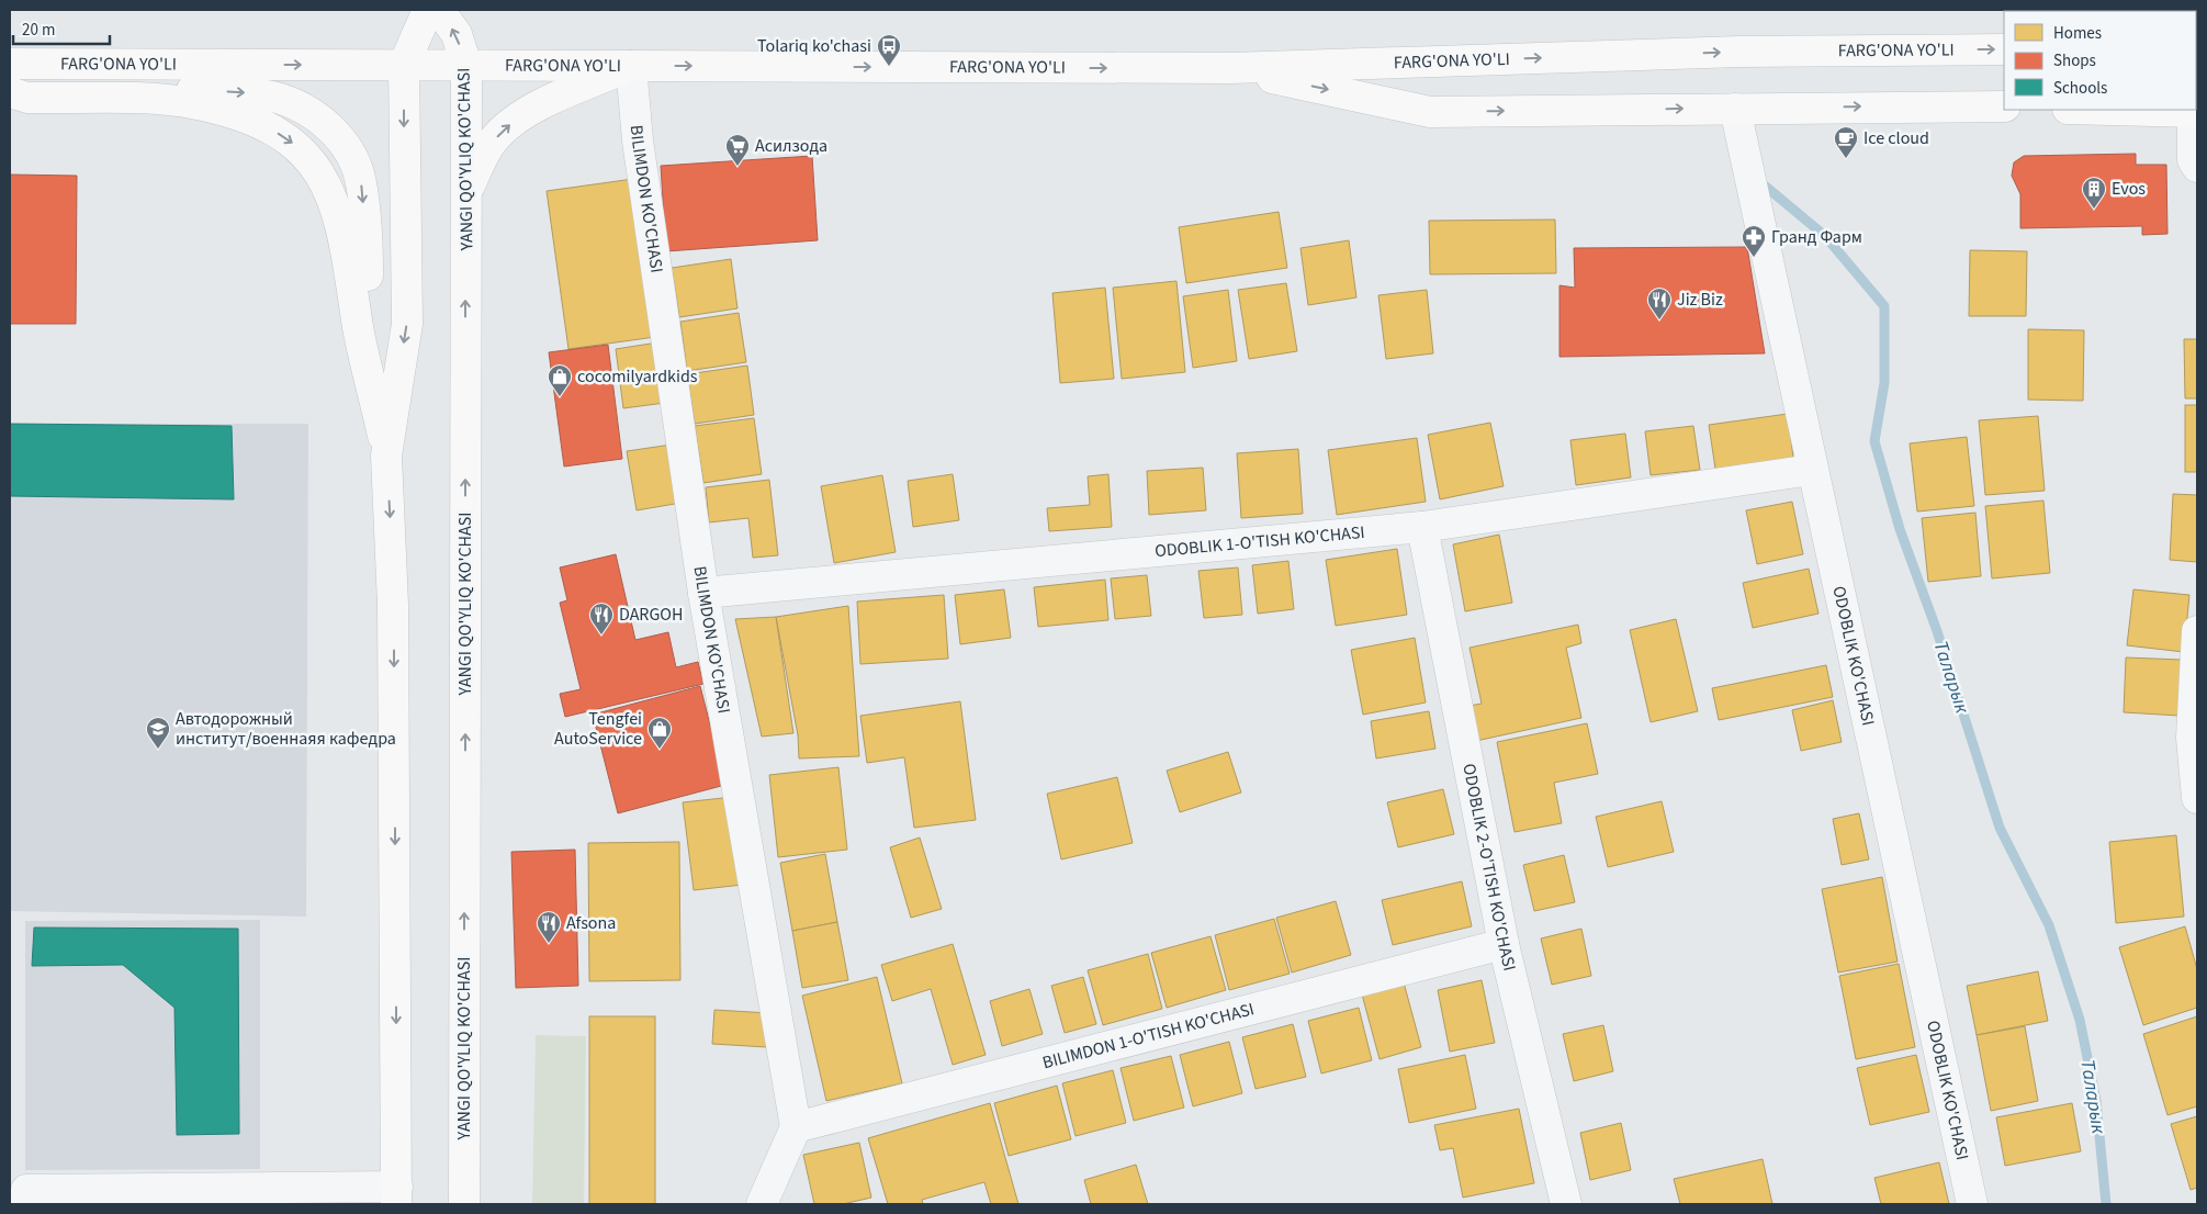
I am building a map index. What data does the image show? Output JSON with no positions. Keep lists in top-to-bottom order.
{
  "streets": {
    "main road": ["FARG'ONA YO'LI", "YANGI QO'YLIQ KO'CHASI"],
    "street": [
      "BILIMDON KO'CHASI",
      "ODOBLIK 1-O'TISH KO'CHASI",
      "ODOBLIK KO'CHASI",
      "ODOBLIK 2-O'TISH KO'CHASI",
      "BILIMDON 1-O'TISH KO'CHASI"
    ]
  },
  "crossings": [
    ["FARG'ONA YO'LI", "YANGI QO'YLIQ KO'CHASI"],
    ["FARG'ONA YO'LI", "BILIMDON KO'CHASI"],
    ["BILIMDON KO'CHASI", "ODOBLIK 1-O'TISH KO'CHASI"],
    ["BILIMDON KO'CHASI", "BILIMDON 1-O'TISH KO'CHASI"],
    ["ODOBLIK 1-O'TISH KO'CHASI", "ODOBLIK KO'CHASI"],
    ["ODOBLIK 1-O'TISH KO'CHASI", "ODOBLIK 2-O'TISH KO'CHASI"],
    ["ODOBLIK 2-O'TISH KO'CHASI", "BILIMDON 1-O'TISH KO'CHASI"]
  ],
  "water": ["Таларык"],
  "places": {
    "bus stop": ["Tolariq ko'chasi"],
    "cafe": ["Ice cloud"],
    "supermarket": ["Асилзода"],
    "building": ["Evos"],
    "pharmacy": ["Гранд Фарм"],
    "restaurant": ["Jiz Biz", "DARGOH", "Afsona"],
    "shop": ["cocomilyardkids", "Tengfei AutoService"],
    "school or university": ["Автодорожный институт/военнаяя кафедра"]
  },
  "legend": ["Homes", "Shops", "Schools"],
  "scale_bar": "20 m"
}
